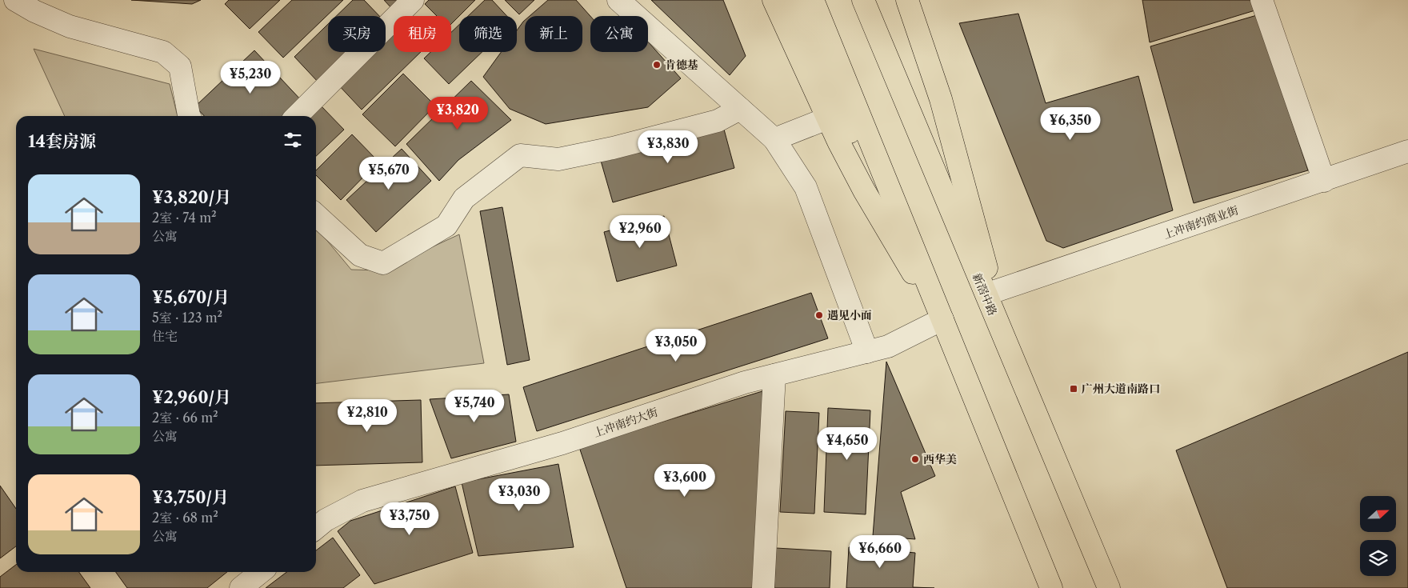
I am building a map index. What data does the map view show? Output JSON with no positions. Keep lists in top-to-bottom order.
{
  "streets": {
    "highway": ["新滘中路"],
    "street": ["上冲南约商业街", "上冲南约大街"]
  },
  "places": {
    "other": ["肯德基", "遇见小面", "西华美"],
    "transit": ["广州大道南路口"]
  },
  "north": "right",
  "page": {
    "chip": [
      "买房",
      "租房",
      "筛选",
      "新上",
      "公寓"
    ],
    "price": [
      "¥5,230",
      "¥3,820",
      "¥6,350",
      "¥3,830",
      "¥5,670",
      "¥2,960",
      "¥3,050",
      "¥5,740",
      "¥2,810",
      "¥4,650",
      "¥3,600",
      "¥3,030",
      "¥3,750",
      "¥6,660"
    ],
    "heading": "14套房源",
    "list": [
      {
        "name": "¥3,820/月",
        "note": "2室 · 74 m² · 公寓"
      },
      {
        "name": "¥5,670/月",
        "note": "5室 · 123 m² · 住宅"
      },
      {
        "name": "¥2,960/月",
        "note": "2室 · 66 m² · 公寓"
      },
      {
        "name": "¥3,750/月",
        "note": "2室 · 68 m² · 公寓"
      }
    ]
  }
}
